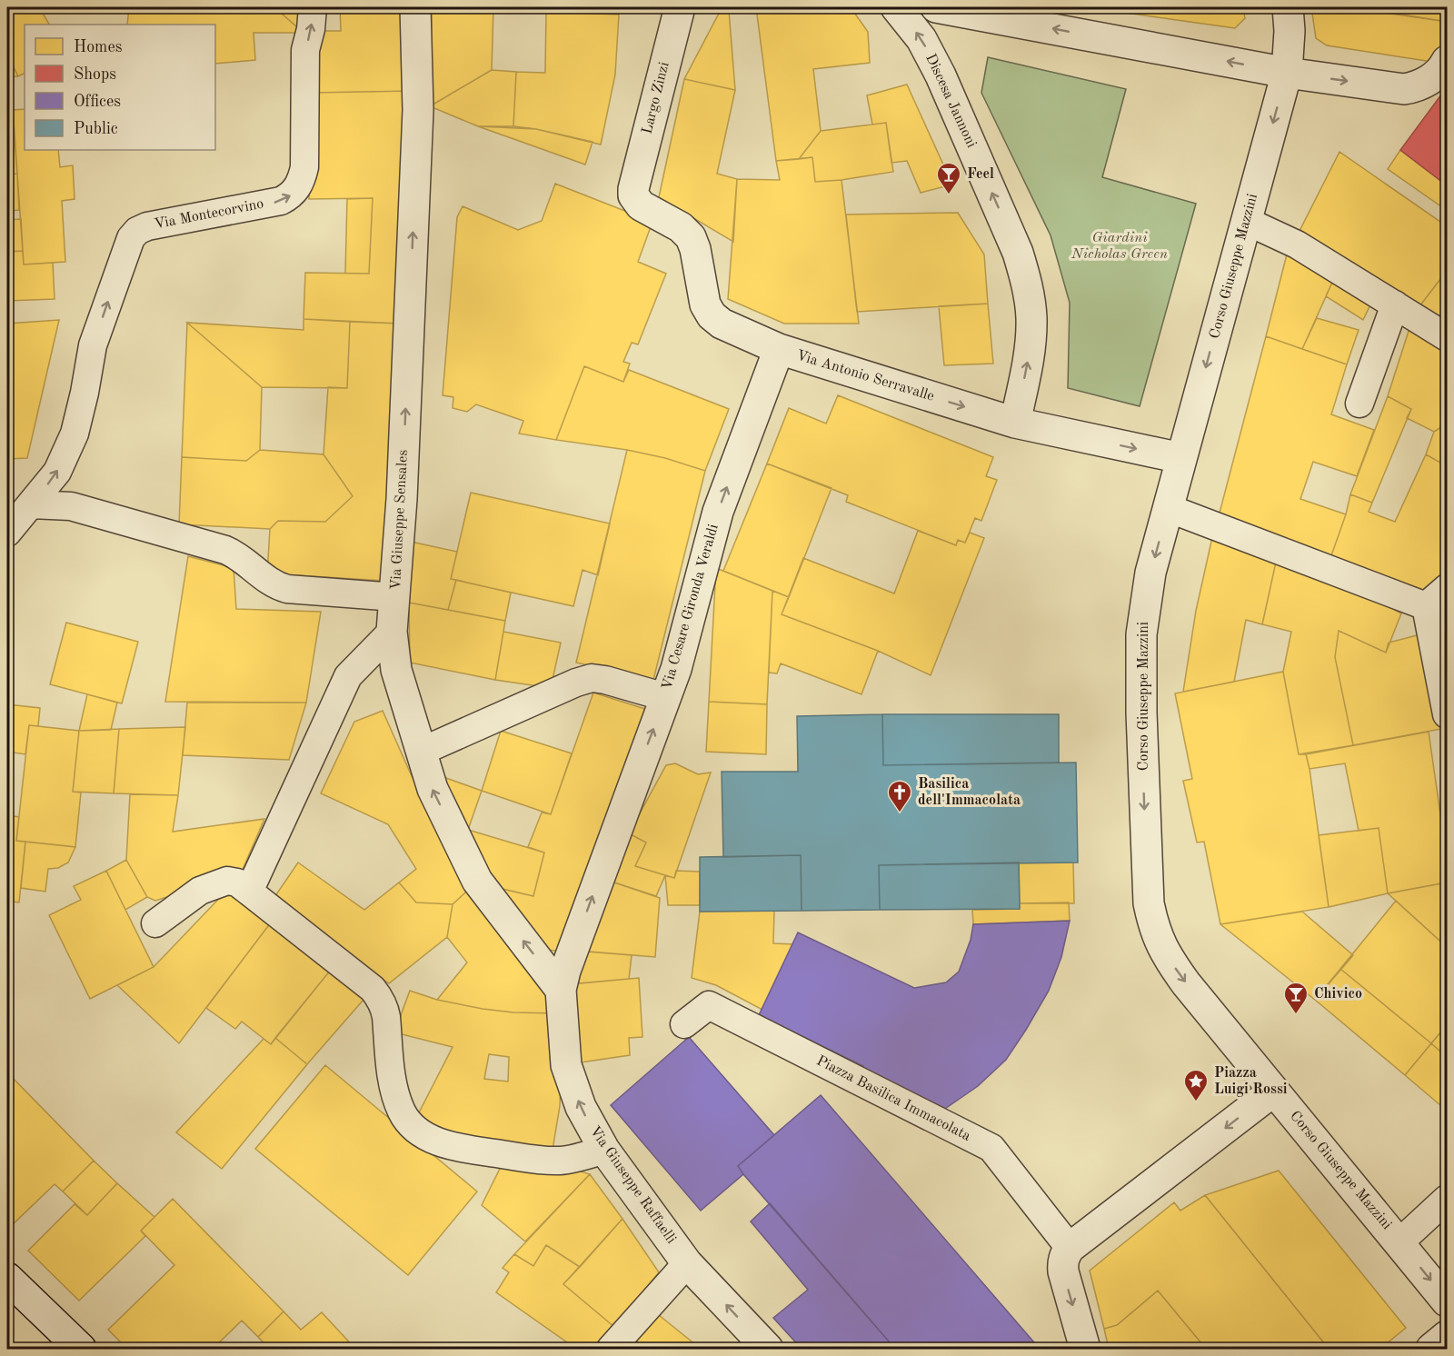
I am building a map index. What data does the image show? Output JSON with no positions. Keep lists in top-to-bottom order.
{
  "streets": {
    "street": [
      "Largo Zinzi",
      "Discesa Jannoni",
      "Corso Giuseppe Mazzini",
      "Via Antonio Serravalle",
      "Via Giuseppe Sensales",
      "Via Cesare Gironda Veraldi",
      "Via Giuseppe Raffaelli"
    ],
    "lane": ["Via Montecorvino", "Piazza Basilica Immacolata"]
  },
  "crossings": [
    ["Largo Zinzi", "Via Antonio Serravalle"],
    ["Discesa Jannoni", "Via Antonio Serravalle"],
    ["Corso Giuseppe Mazzini", "Via Antonio Serravalle"],
    ["Via Antonio Serravalle", "Via Cesare Gironda Veraldi"],
    ["Via Giuseppe Sensales", "Via Cesare Gironda Veraldi"],
    ["Via Giuseppe Sensales", "Via Giuseppe Raffaelli"],
    ["Via Cesare Gironda Veraldi", "Via Giuseppe Raffaelli"]
  ],
  "one_way": [
    "Discesa Jannoni",
    "Via Montecorvino",
    "Corso Giuseppe Mazzini",
    "Via Antonio Serravalle",
    "Via Giuseppe Sensales",
    "Via Cesare Gironda Veraldi",
    "Via Giuseppe Raffaelli"
  ],
  "parks": ["Giardini Nicholas Green"],
  "places": {
    "bar": ["Feel", "Chivico"],
    "church": ["Basilica dell'Immacolata"],
    "place": ["Piazza Luigi Rossi"]
  },
  "legend": [
    "Homes",
    "Shops",
    "Offices",
    "Public"
  ]
}
